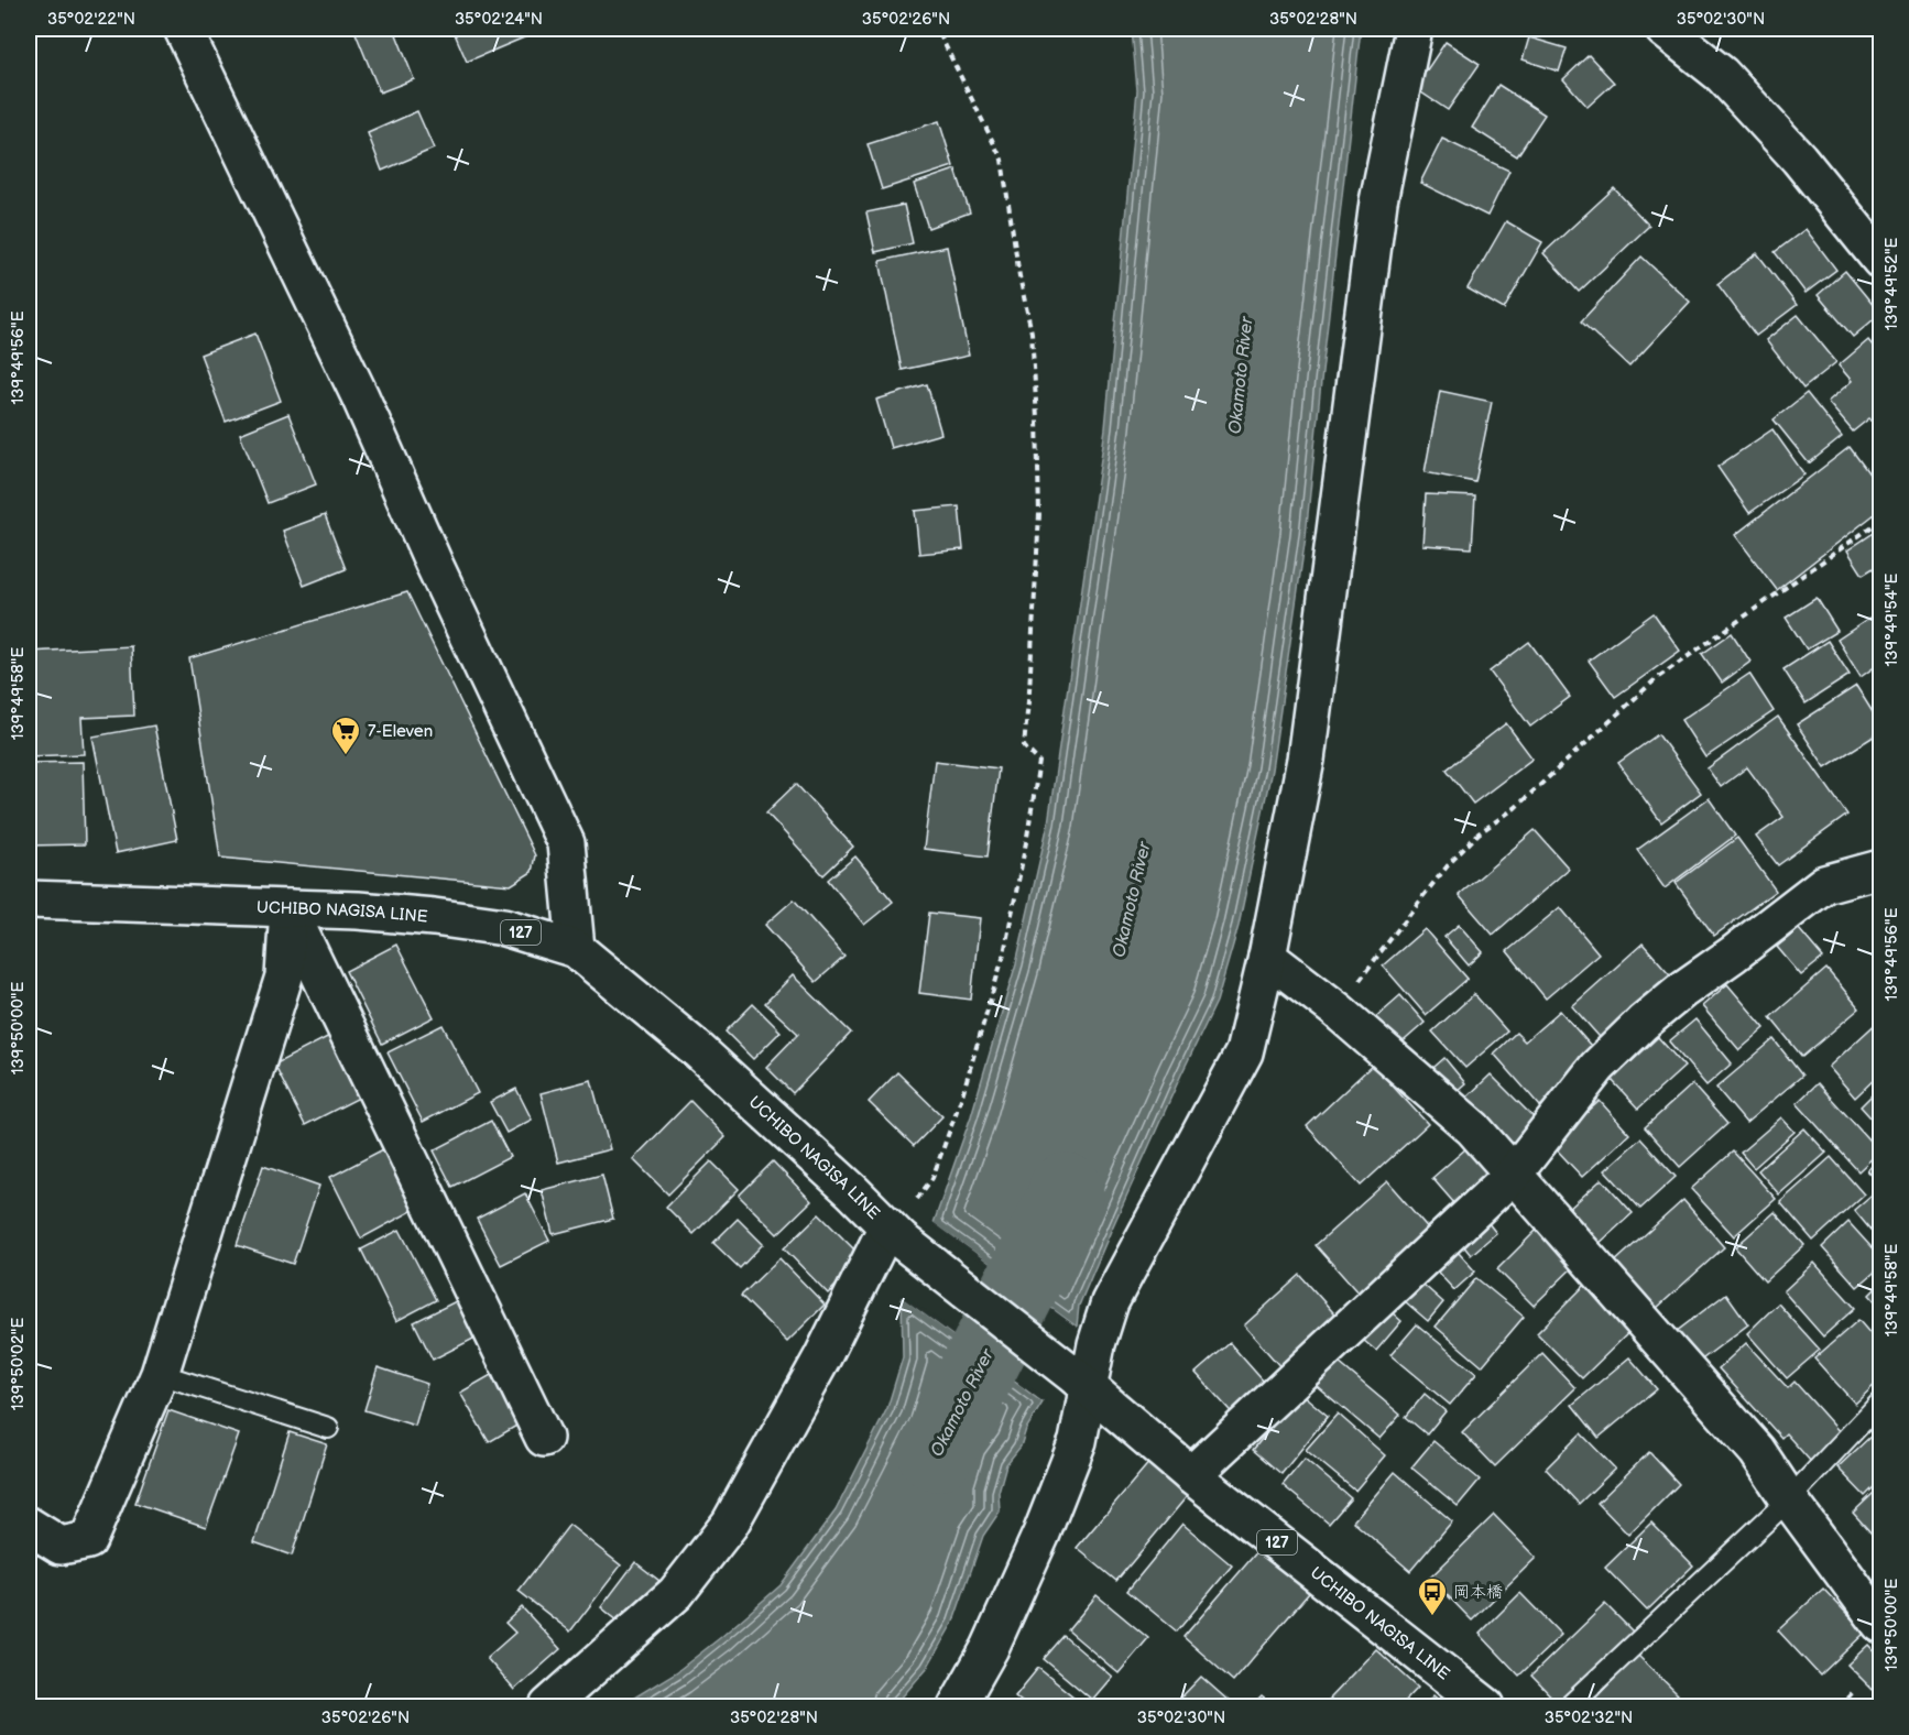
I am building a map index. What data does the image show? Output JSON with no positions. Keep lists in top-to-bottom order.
{
  "streets": {
    "main road": ["UCHIBO NAGISA LINE", "127"]
  },
  "water": ["Okamoto River"],
  "places": {
    "supermarket": ["7-Eleven"],
    "bus stop": ["岡本橋"]
  },
  "coordinates": [
    "35°02'22\"N",
    "35°02'24\"N",
    "35°02'26\"N",
    "35°02'28\"N",
    "35°02'30\"N",
    "139°49'52\"E",
    "139°49'56\"E",
    "139°49'54\"E",
    "139°49'58\"E",
    "139°50'00\"E",
    "139°50'02\"E",
    "35°02'32\"N"
  ]
}
